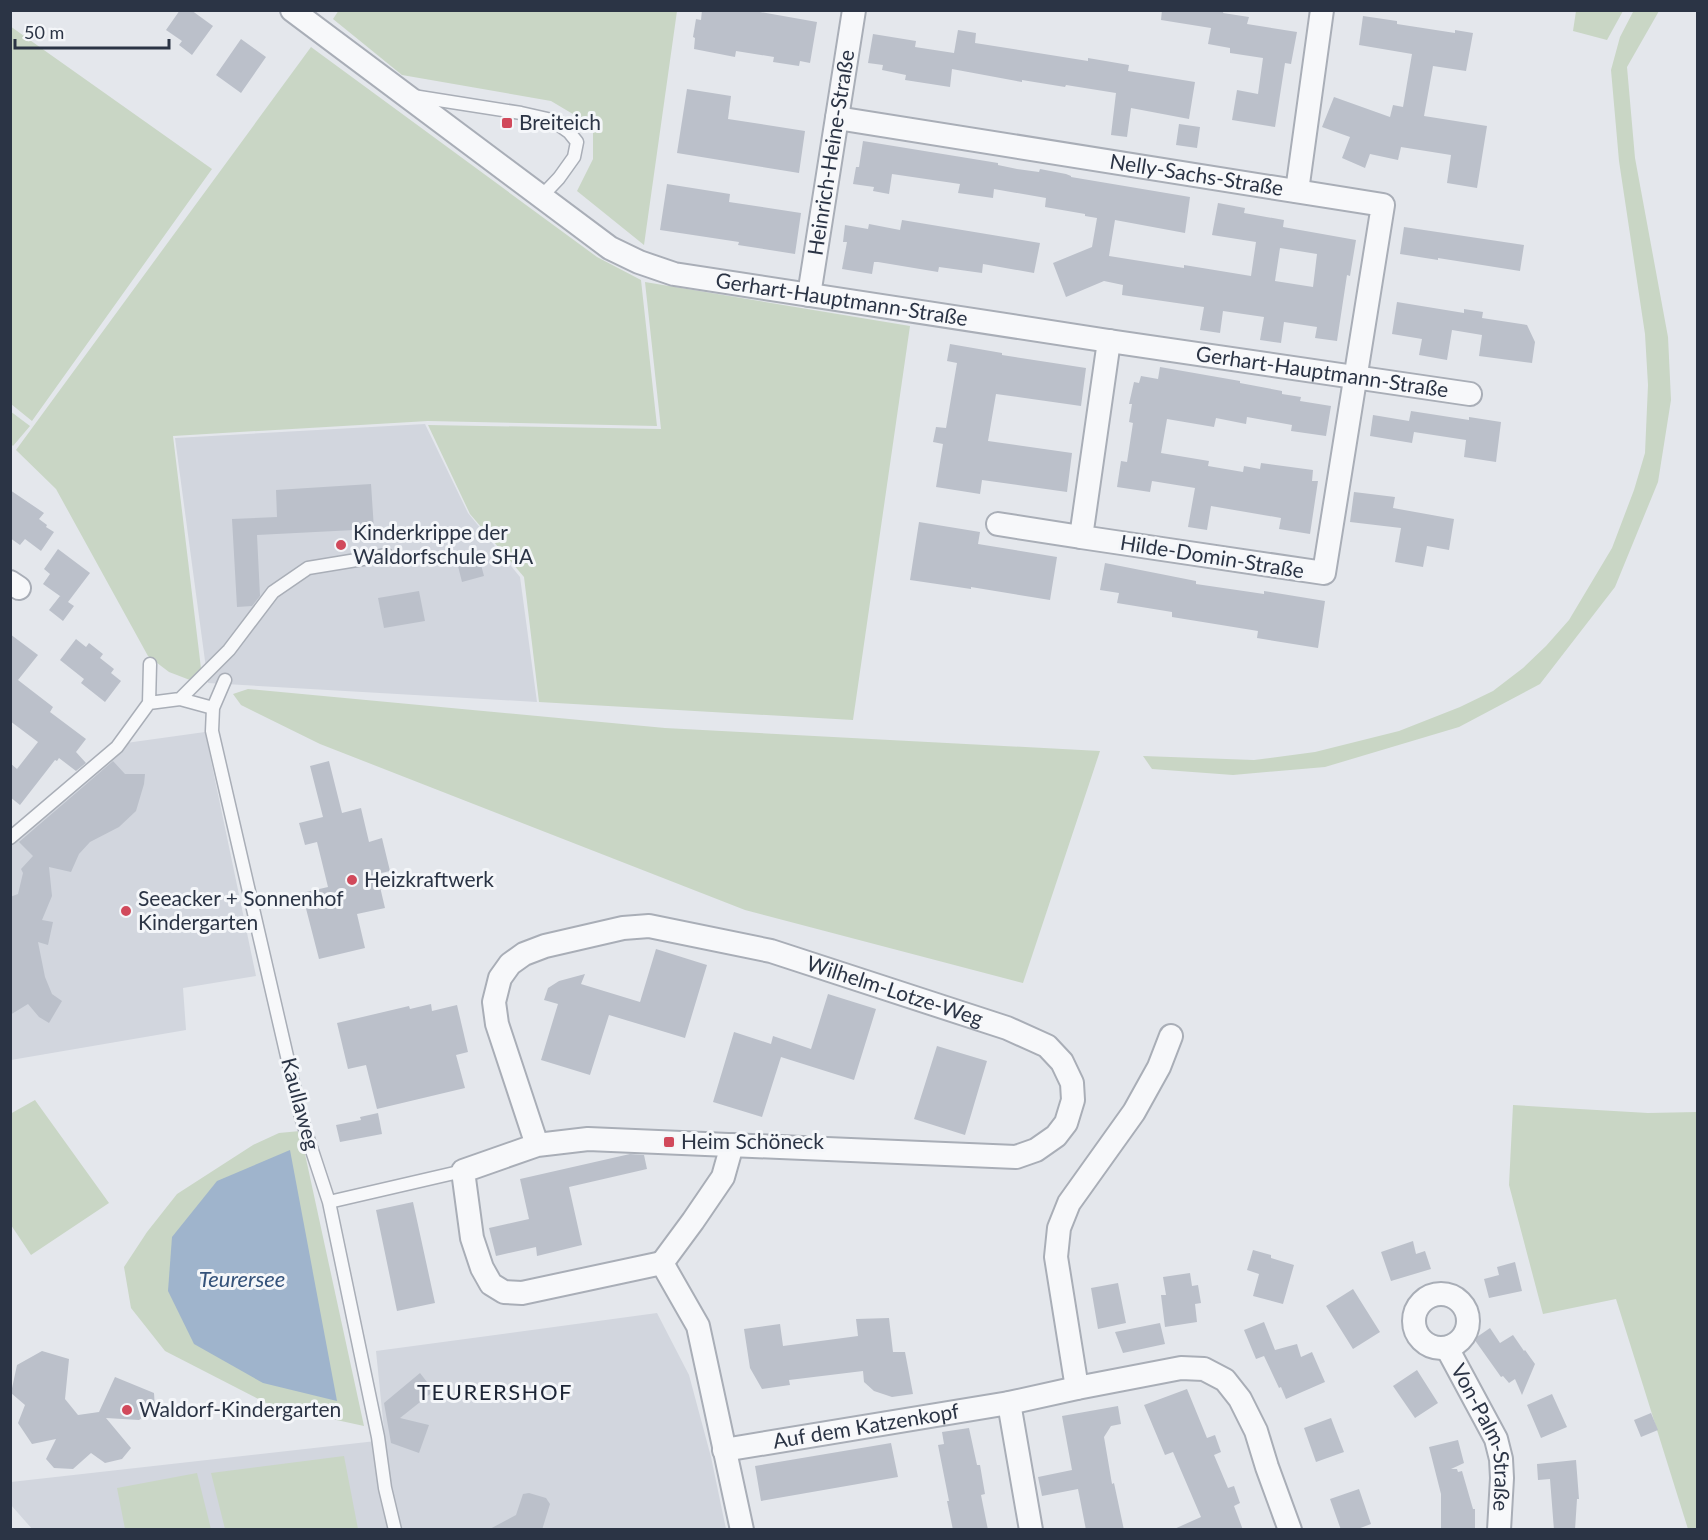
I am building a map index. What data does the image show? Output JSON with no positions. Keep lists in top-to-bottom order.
{
  "streets": {
    "street": [
      "Heinrich-Heine-Straße",
      "Nelly-Sachs-Straße",
      "Gerhart-Hauptmann-Straße",
      "Hilde-Domin-Straße",
      "Wilhelm-Lotze-Weg",
      "Auf dem Katzenkopf",
      "Von-Palm-Straße"
    ],
    "lane": ["Kaullaweg"]
  },
  "crossings": [
    ["Heinrich-Heine-Straße", "Nelly-Sachs-Straße"],
    ["Heinrich-Heine-Straße", "Gerhart-Hauptmann-Straße"],
    ["Nelly-Sachs-Straße", "Gerhart-Hauptmann-Straße"],
    ["Nelly-Sachs-Straße", "Hilde-Domin-Straße"],
    ["Gerhart-Hauptmann-Straße", "Hilde-Domin-Straße"]
  ],
  "districts": ["TEURERSHOF"],
  "water": ["Teurersee"],
  "places": {
    "transit": ["Breiteich", "Heim Schöneck"],
    "other": [
      "Kinderkrippe der Waldorfschule SHA",
      "Heizkraftwerk",
      "Seeacker + Sonnenhof Kindergarten",
      "Waldorf-Kindergarten"
    ]
  },
  "scale_bar": "50 m"
}
